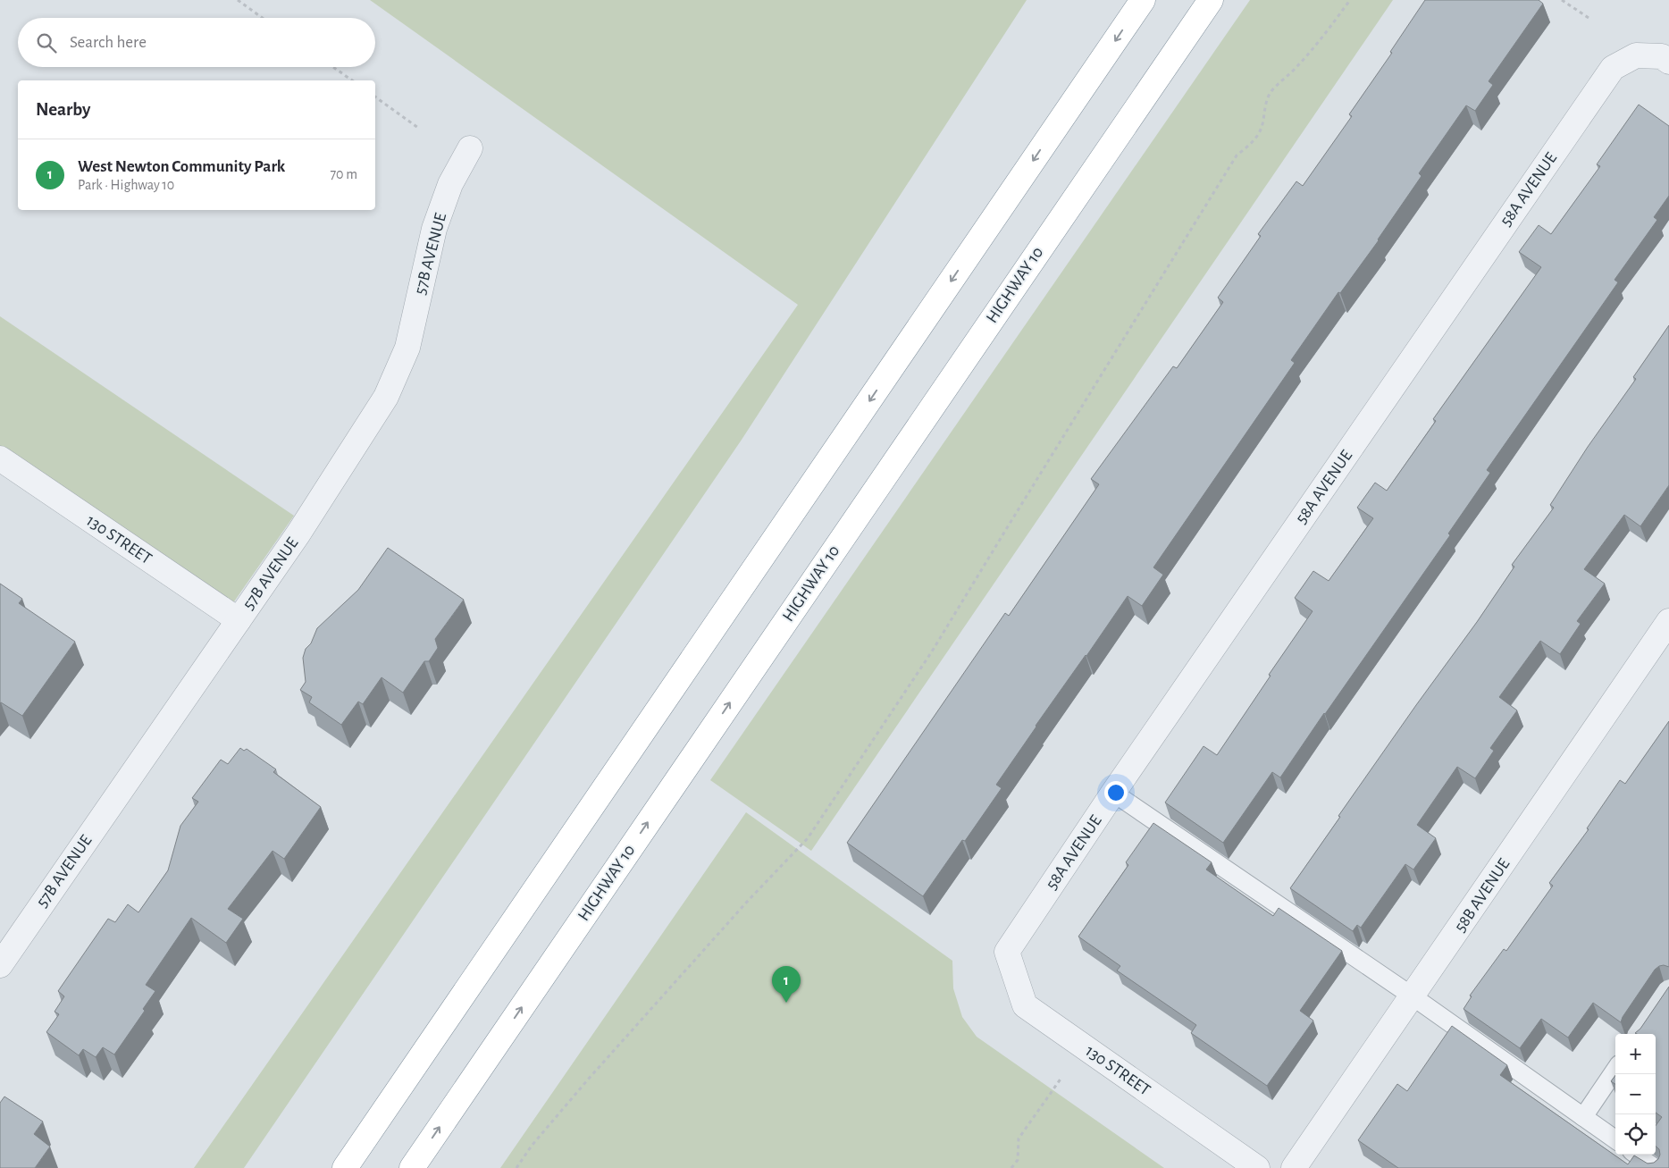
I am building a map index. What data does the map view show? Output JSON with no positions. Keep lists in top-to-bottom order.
{
  "streets": {
    "highway": ["HIGHWAY 10"],
    "street": [
      "58A AVENUE",
      "57B AVENUE",
      "130 STREET",
      "58B AVENUE"
    ]
  },
  "crossings": [
    ["58A AVENUE", "130 STREET"],
    ["57B AVENUE", "130 STREET"]
  ],
  "page": {
    "search": "Search here",
    "heading": "Nearby",
    "list": [
      {
        "mark": "1",
        "name": "West Newton Community Park",
        "note": "Park · Highway 10",
        "value": "70 m"
      }
    ],
    "pins": "1",
    "map_buttons": ["+", "−"]
  }
}
